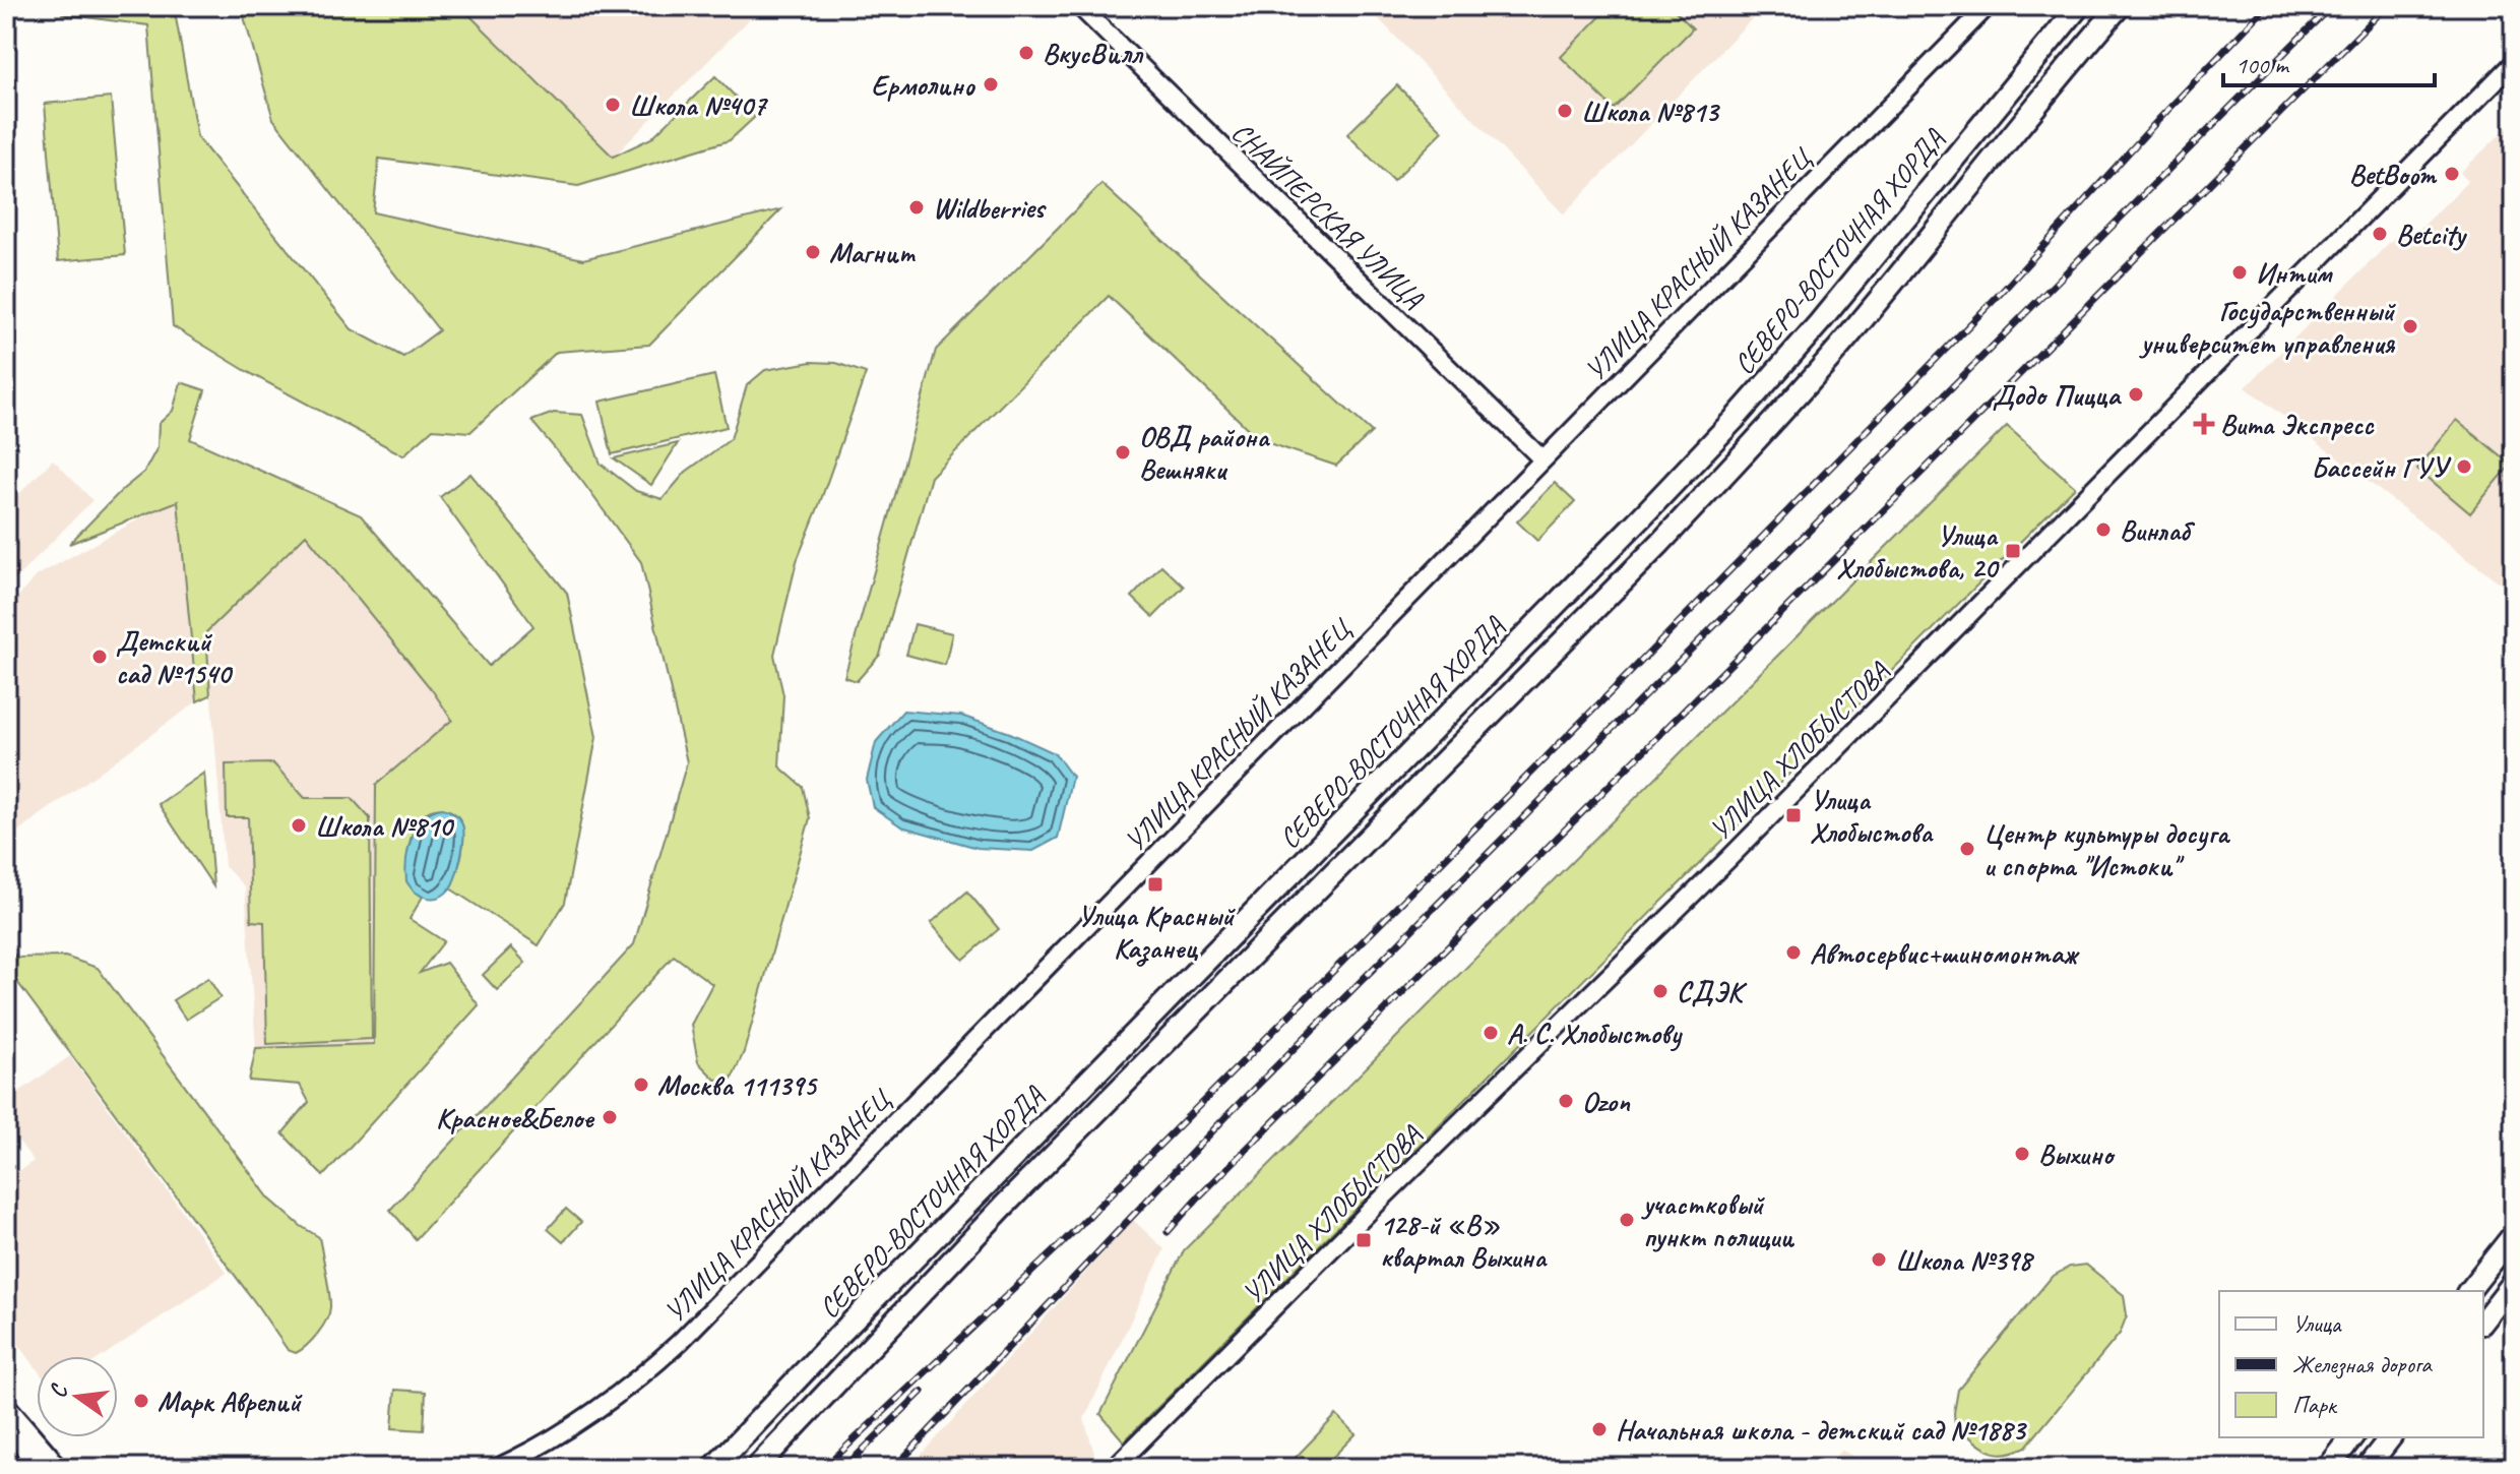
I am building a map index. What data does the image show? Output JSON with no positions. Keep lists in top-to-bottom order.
{
  "streets": {
    "main road": ["СЕВЕРО-ВОСТОЧНАЯ ХОРДА"],
    "street": ["СНАЙПЕРСКАЯ УЛИЦА", "УЛИЦА КРАСНЫЙ КАЗАНЕЦ", "УЛИЦА ХЛОБЫСТОВА"]
  },
  "crossings": [
    ["СНАЙПЕРСКАЯ УЛИЦА", "УЛИЦА КРАСНЫЙ КАЗАНЕЦ"]
  ],
  "places": {
    "other": [
      "ВкусВилл",
      "Ермолино",
      "Школа №407",
      "Школа №813",
      "BetBoom",
      "Wildberries",
      "Betcity",
      "Магнит",
      "Интим",
      "Государственный университет управления",
      "Додо Пицца",
      "ОВД района Вешняки",
      "Бассейн ГУУ",
      "Винлаб",
      "Детский сад №1540",
      "Школа №810",
      "Центр культуры досуга и спорта \"Истоки\"",
      "Автосервис+шиномонтаж",
      "СДЭК",
      "А. С. Хлобыстову",
      "Москва 111395",
      "Ozon",
      "Красное&Белое",
      "Выхино",
      "участковый пункт полиции",
      "Школа №398",
      "Марк Аврелий",
      "Начальная школа - детский сад №1883"
    ],
    "health": ["Вита Экспресс"],
    "transit": [
      "Улица Хлобыстова, 20",
      "Улица Хлобыстова",
      "Улица Красный Казанец",
      "128-й «В» квартал Выхина"
    ]
  },
  "legend": ["Улица", "Железная дорога", "Парк"],
  "scale_bar": "100 m",
  "north": "left"
}
